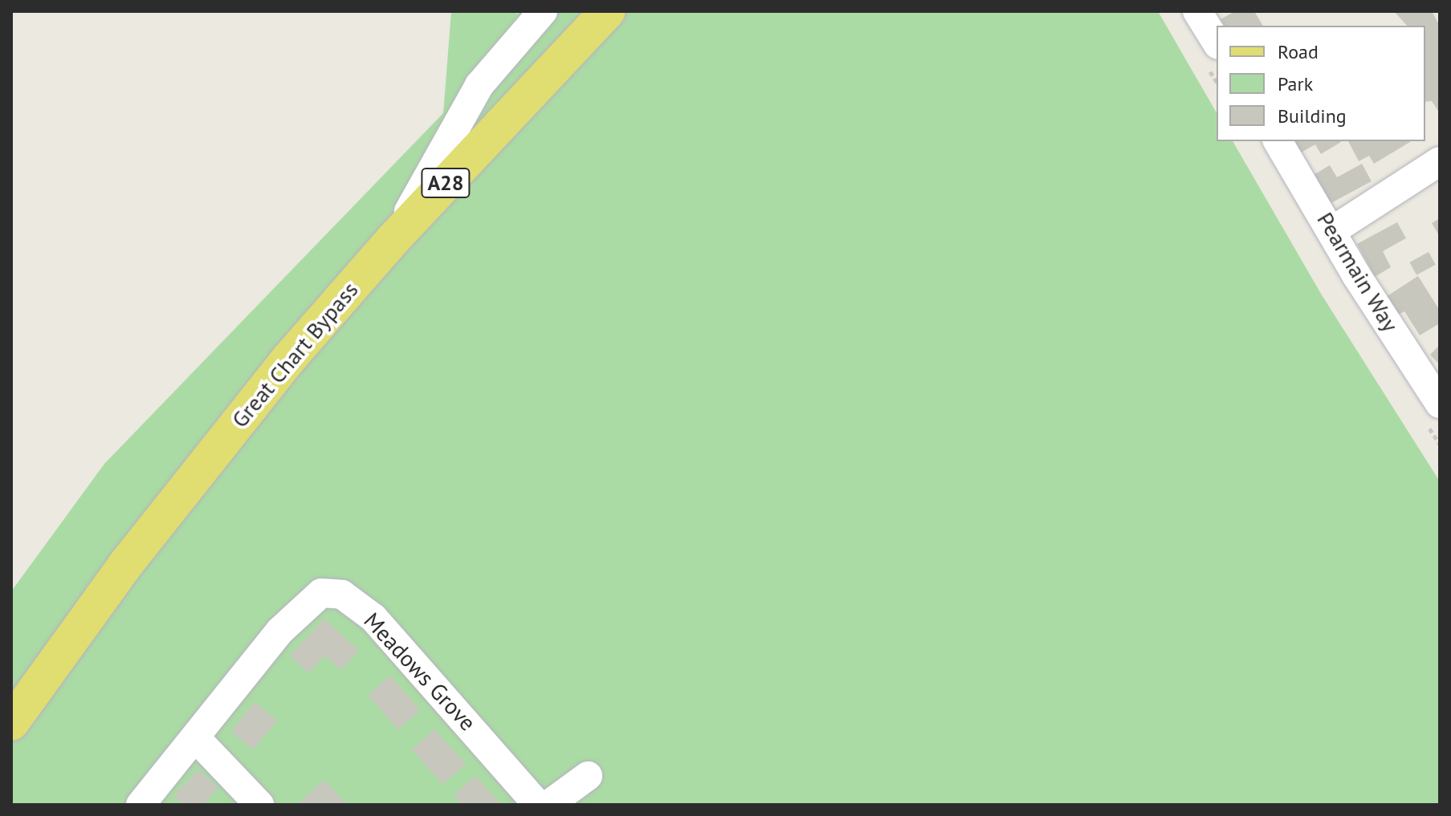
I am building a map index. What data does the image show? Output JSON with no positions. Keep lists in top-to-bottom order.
{
  "streets": {
    "main road": ["A28", "Great Chart Bypass"],
    "street": ["Pearmain Way", "Meadows Grove"]
  },
  "legend": ["Road", "Park", "Building"]
}
